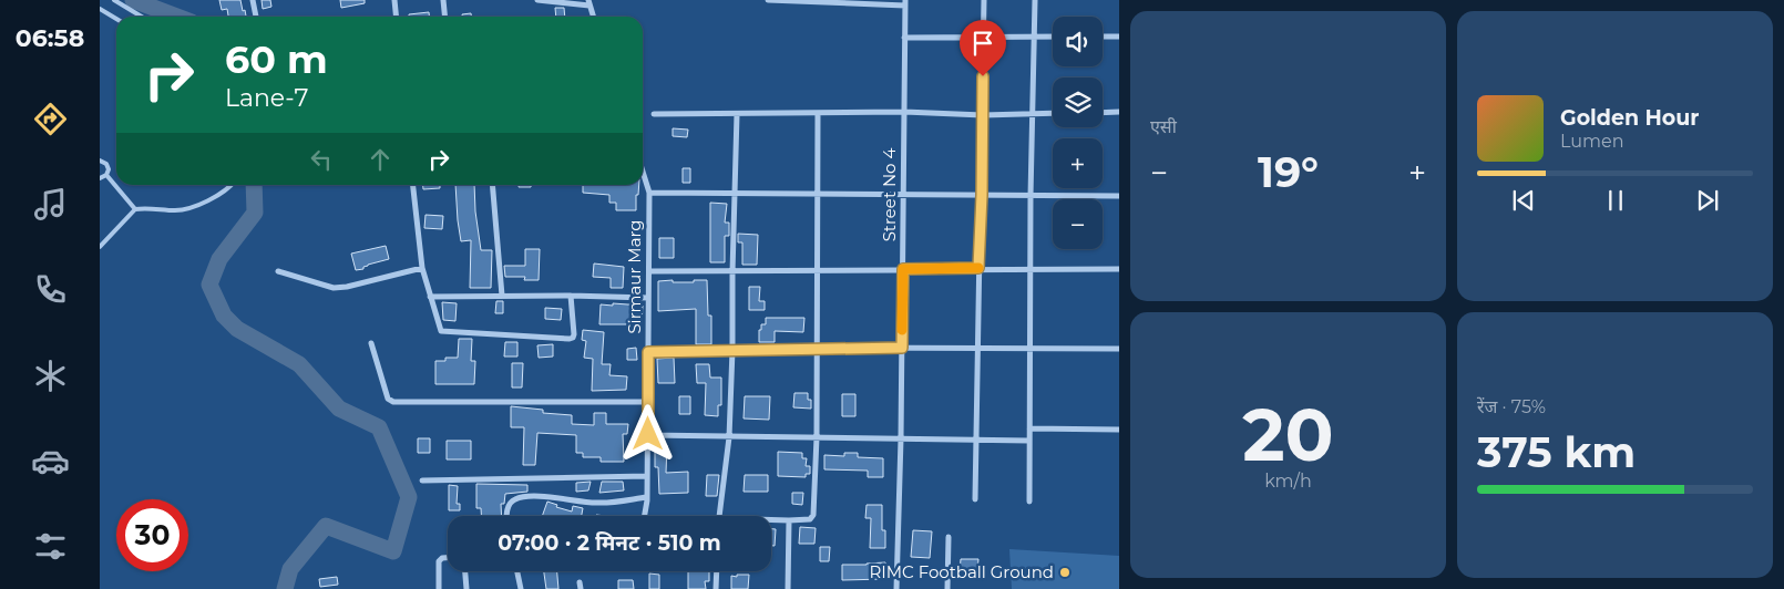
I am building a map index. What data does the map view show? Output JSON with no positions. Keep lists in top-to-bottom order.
{
  "streets": {
    "street": ["Street No 4", "Sirmaur Marg"]
  },
  "places": ["RIMC Football Ground"],
  "page": {
    "tabs": "06:58",
    "tile": [
      "एसी",
      ["20", "km/h"],
      ["रेंज · 75%", "375 km"]
    ],
    "map_buttons": ["+", "−"],
    "turn": ["60 m", "Lane-7"],
    "song": ["Golden Hour", "Lumen"],
    "heat": ["−", "19°", "+"],
    "limit": "30",
    "trip": "07:00 · 2 मिनट · 510 m"
  }
}
